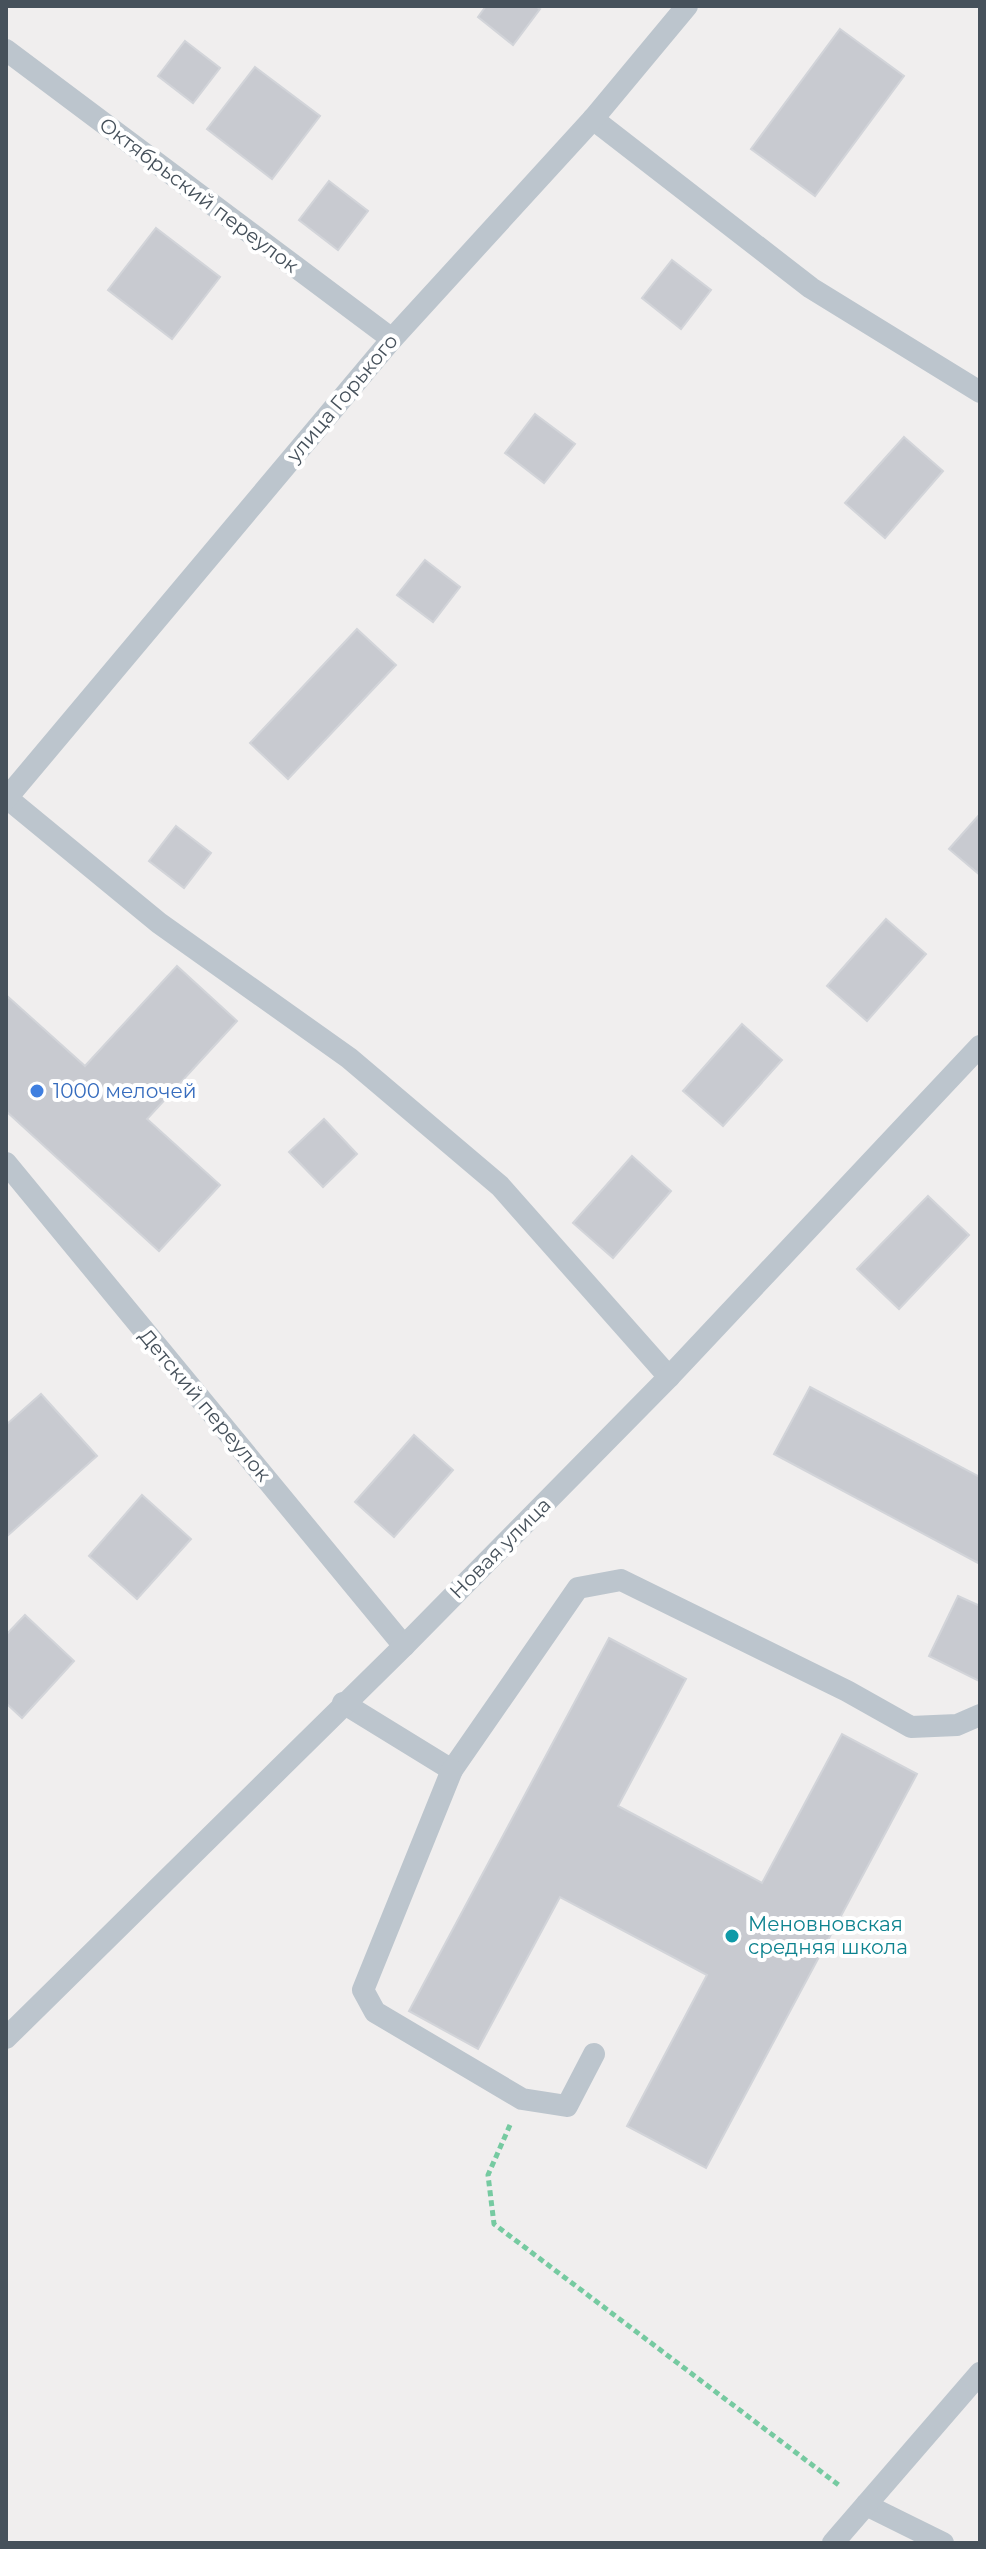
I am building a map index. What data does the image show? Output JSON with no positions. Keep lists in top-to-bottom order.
{
  "streets": {
    "lane": [
      "Октябрьский переулок",
      "улица Горького",
      "Детский переулок",
      "Новая улица"
    ]
  },
  "crossings": [
    ["Октябрьский переулок", "улица Горького"],
    ["Детский переулок", "Новая улица"]
  ],
  "places": ["1000 мелочей", "Меновновская средняя школа"]
}
